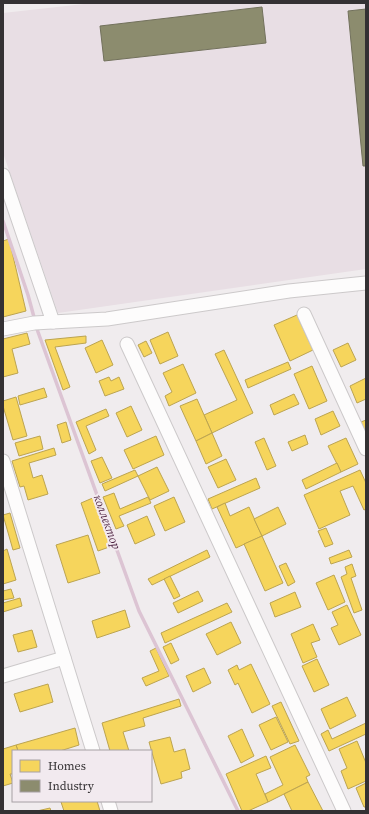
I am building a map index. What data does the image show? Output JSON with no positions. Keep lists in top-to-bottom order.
{
  "water": ["коллектор"],
  "legend": ["Homes", "Industry"]
}
